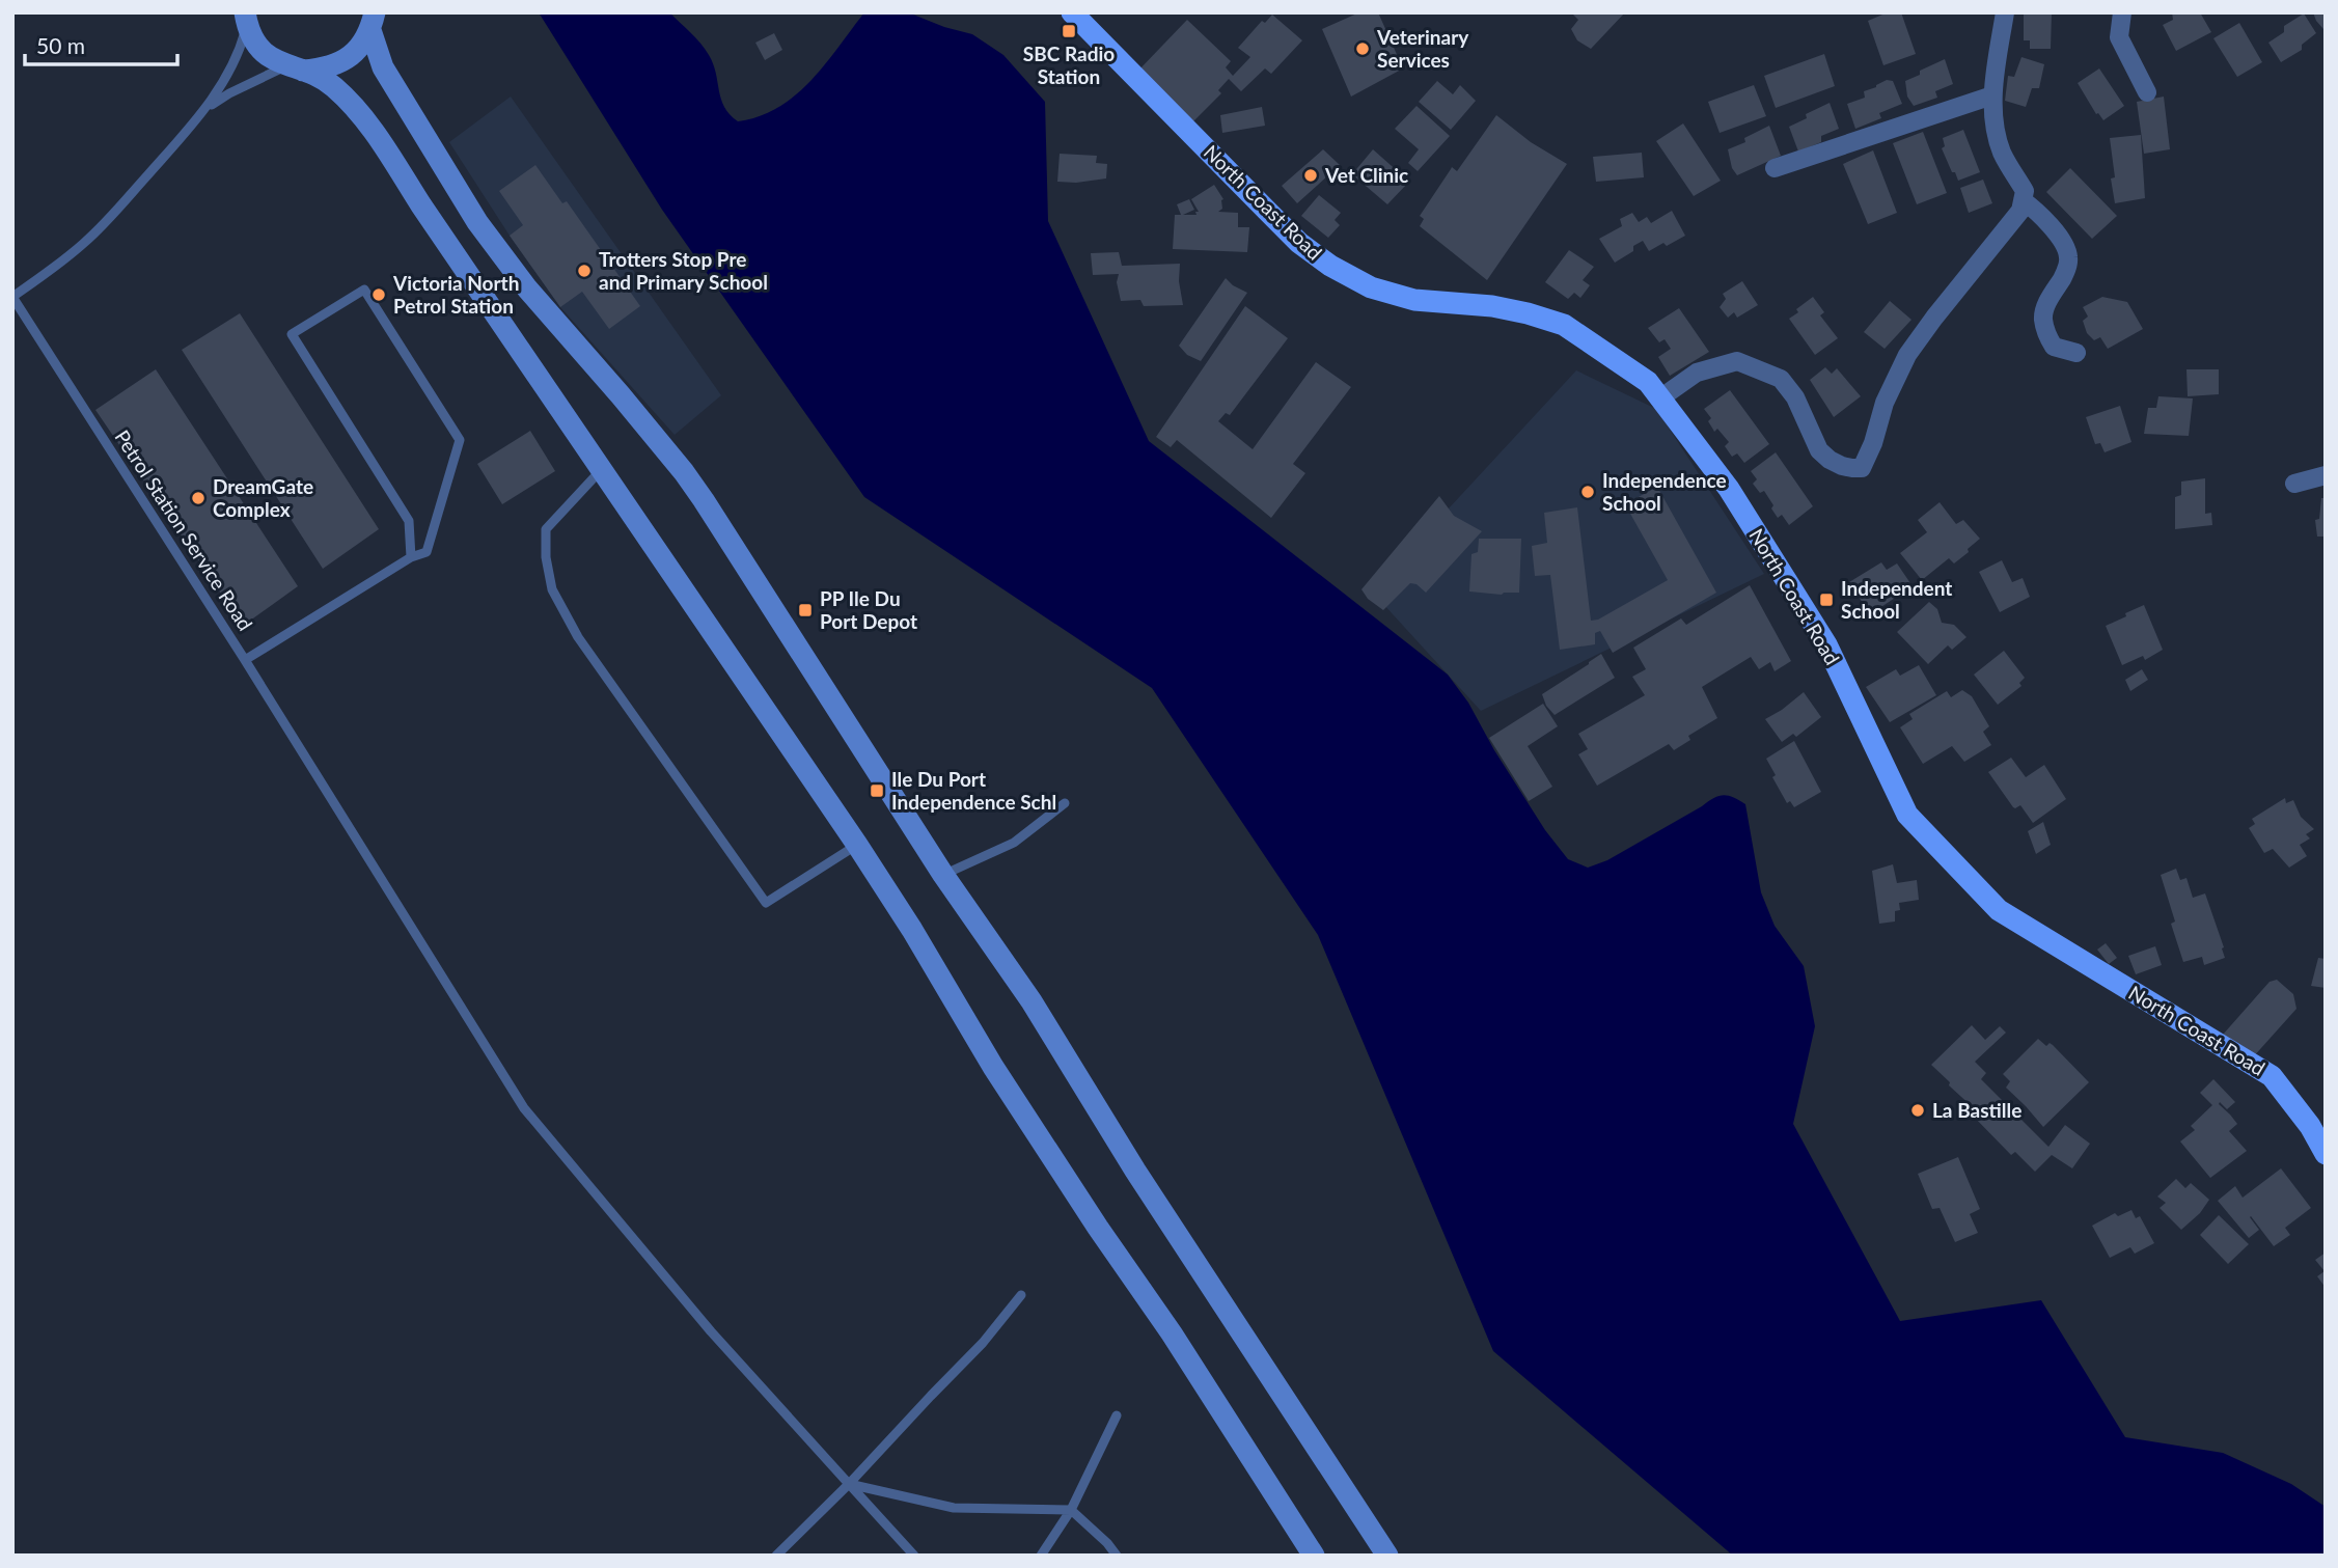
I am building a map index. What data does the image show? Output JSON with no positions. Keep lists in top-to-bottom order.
{
  "streets": {
    "main road": ["North Coast Road"],
    "lane": ["Petrol Station Service Road"]
  },
  "places": {
    "transit": [
      "SBC Radio Station",
      "Independent School",
      "PP Ile Du Port Depot",
      "Ile Du Port Independence Schl"
    ],
    "other": [
      "Veterinary Services",
      "Vet Clinic",
      "Trotters Stop Pre and Primary School",
      "Victoria North Petrol Station",
      "Independence School",
      "DreamGate Complex",
      "La Bastille"
    ]
  },
  "scale_bar": "50 m"
}
